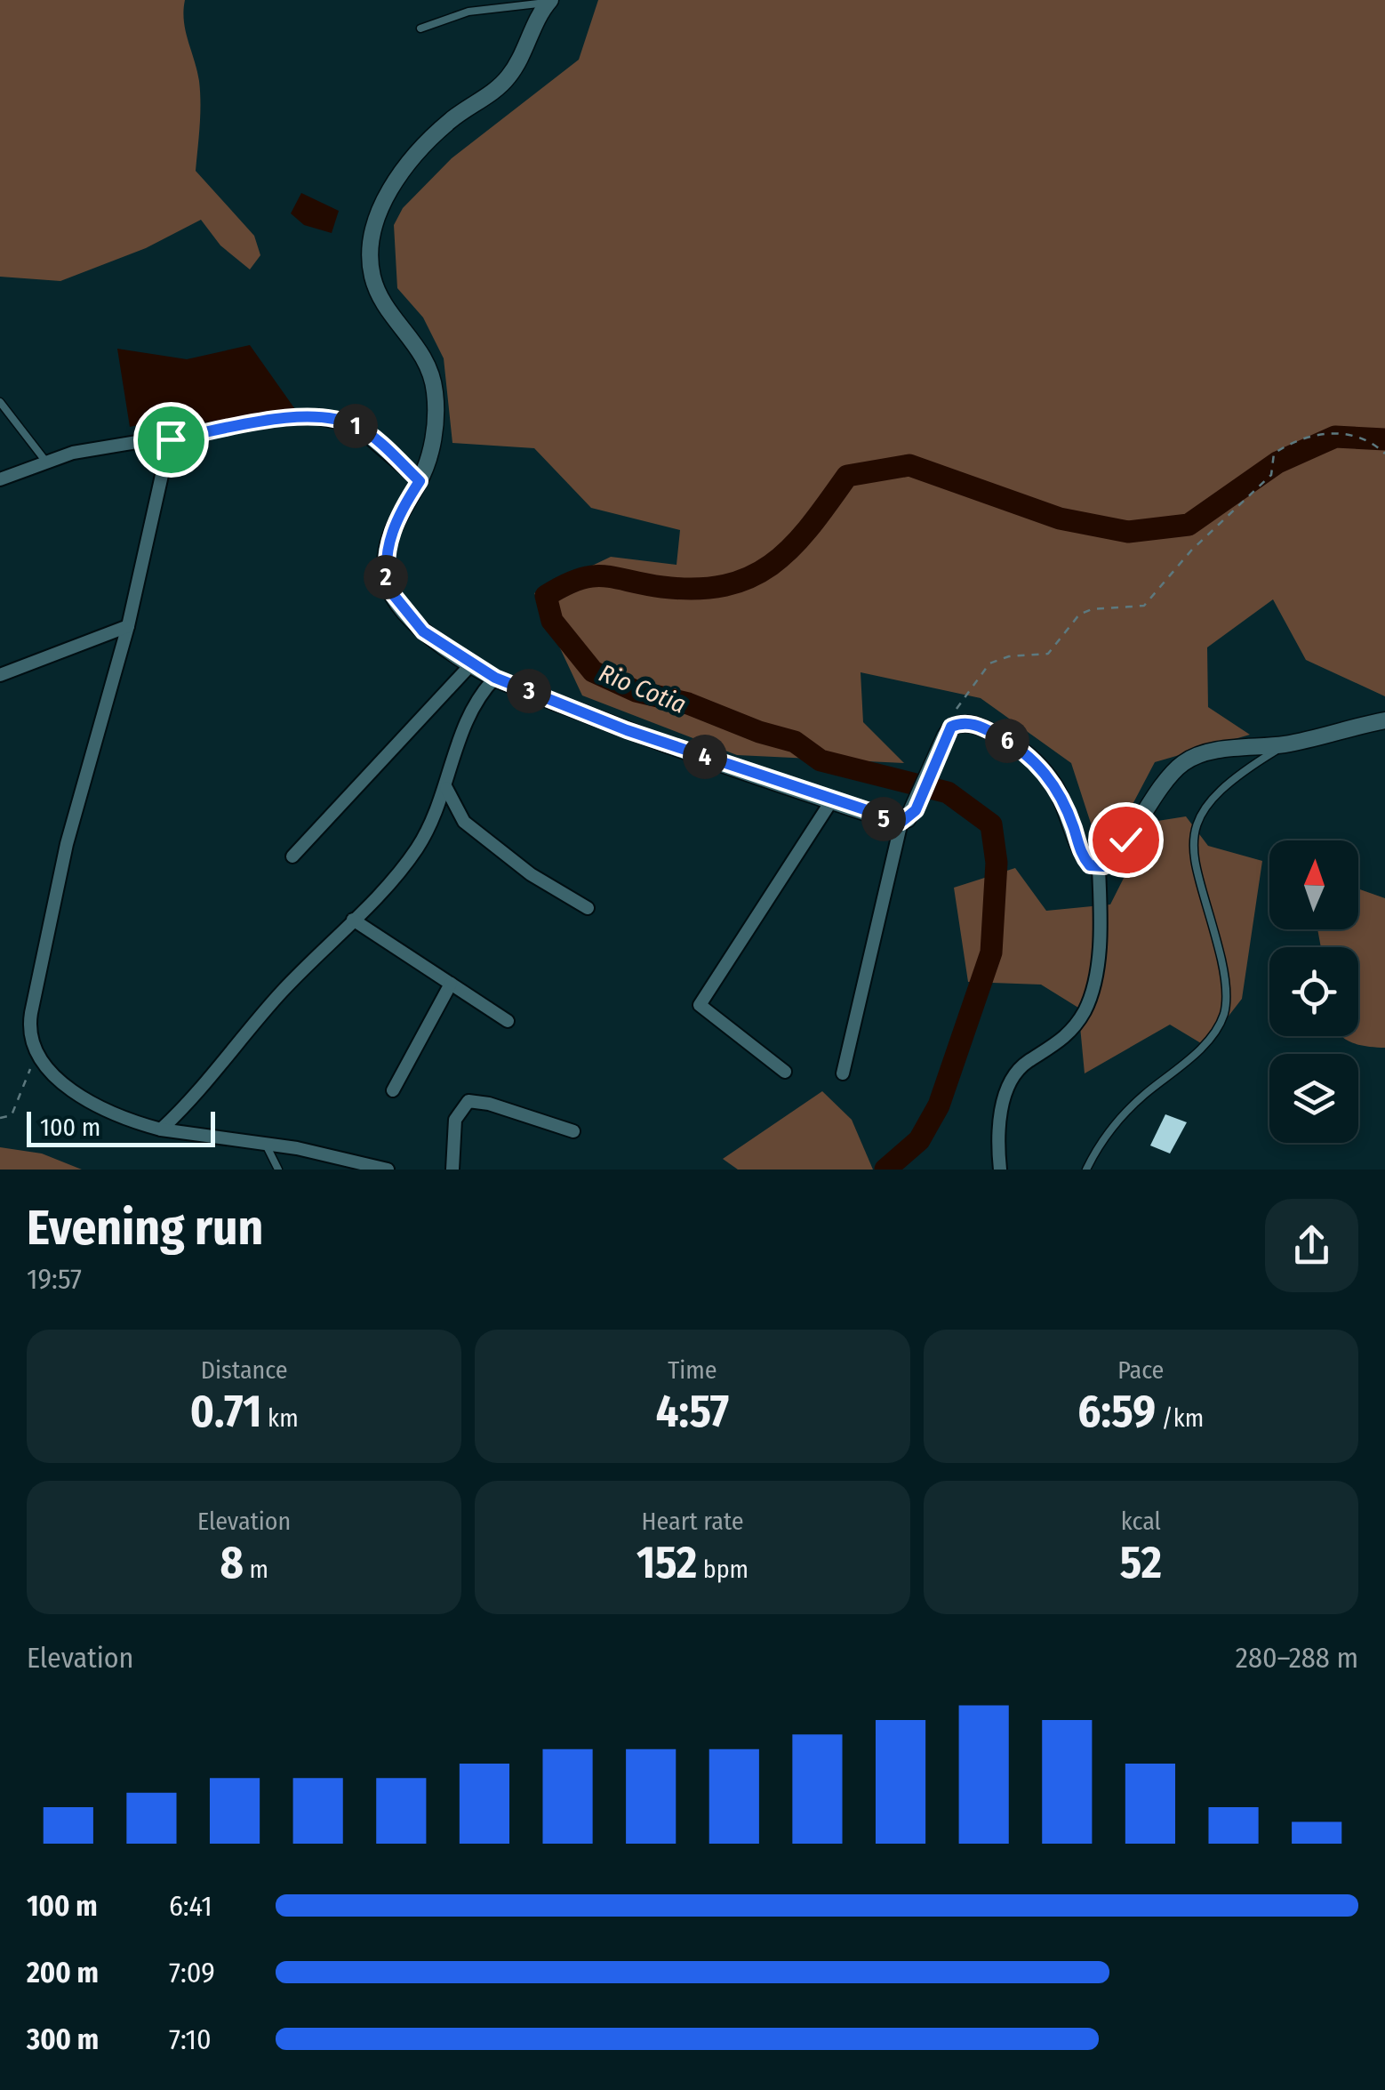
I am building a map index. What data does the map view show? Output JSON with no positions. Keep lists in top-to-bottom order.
{
  "water": ["Rio Cotia"],
  "scale_bar": "100 m",
  "north": "top",
  "page": {
    "pins": [
      "1",
      "2",
      "3",
      "6",
      "4",
      "5"
    ],
    "scale": "100 m",
    "heading": ["Evening run", "19:57"],
    "stats": [
      ["Distance", "0.71 km"],
      ["Time", "4:57"],
      ["Pace", "6:59 /km"],
      ["Elevation", "8 m"],
      ["Heart rate", "152 bpm"],
      ["kcal", "52"]
    ],
    "chart": ["Elevation", "280–288 m"],
    "list": [
      {
        "name": "100 m",
        "note": "6:41"
      },
      {
        "name": "200 m",
        "note": "7:09"
      },
      {
        "name": "300 m",
        "note": "7:10"
      }
    ]
  }
}
